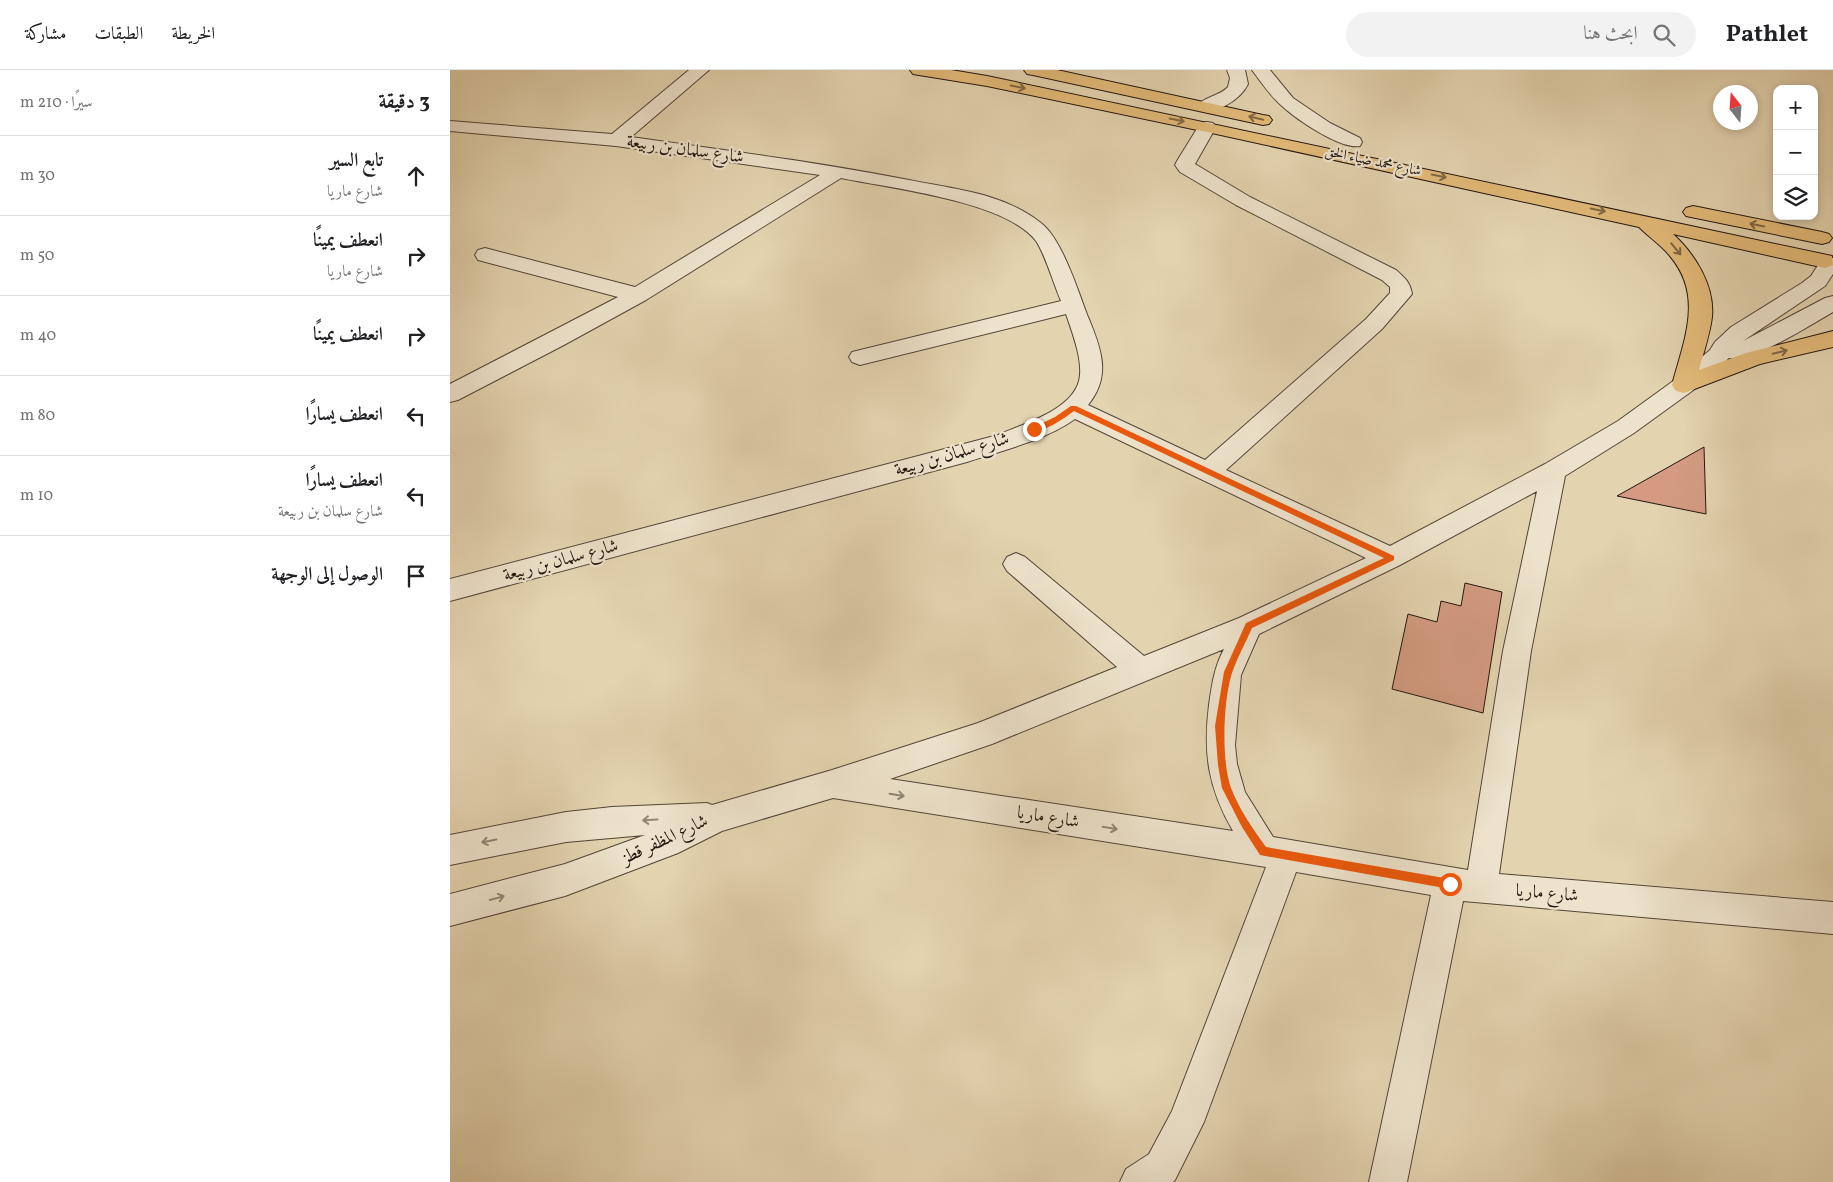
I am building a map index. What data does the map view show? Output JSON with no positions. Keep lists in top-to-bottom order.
{
  "streets": {
    "main road": ["شارع محمد ضياء الحق"],
    "street": ["شارع سلمان بن ربيعة", "شارع ماريا", "شارع المظفر قطز"]
  },
  "one_way": ["شارع ماريا"],
  "north": "top",
  "page": {
    "header": "Pathlet",
    "search": "ابحث هنا",
    "nav": ["الخريطة", "الطبقات", "مشاركة"],
    "heading": ["3 دقيقة", "سيرًا · 210 m"],
    "map_buttons": ["+", "−"],
    "list": [
      ["تابع السير", "شارع ماريا", "30 m"],
      ["انعطف يمينًا", "شارع ماريا", "50 m"],
      ["انعطف يمينًا", "40 m"],
      ["انعطف يسارًا", "80 m"],
      ["انعطف يسارًا", "شارع سلمان بن ربيعة", "10 m"],
      "الوصول إلى الوجهة"
    ]
  }
}
